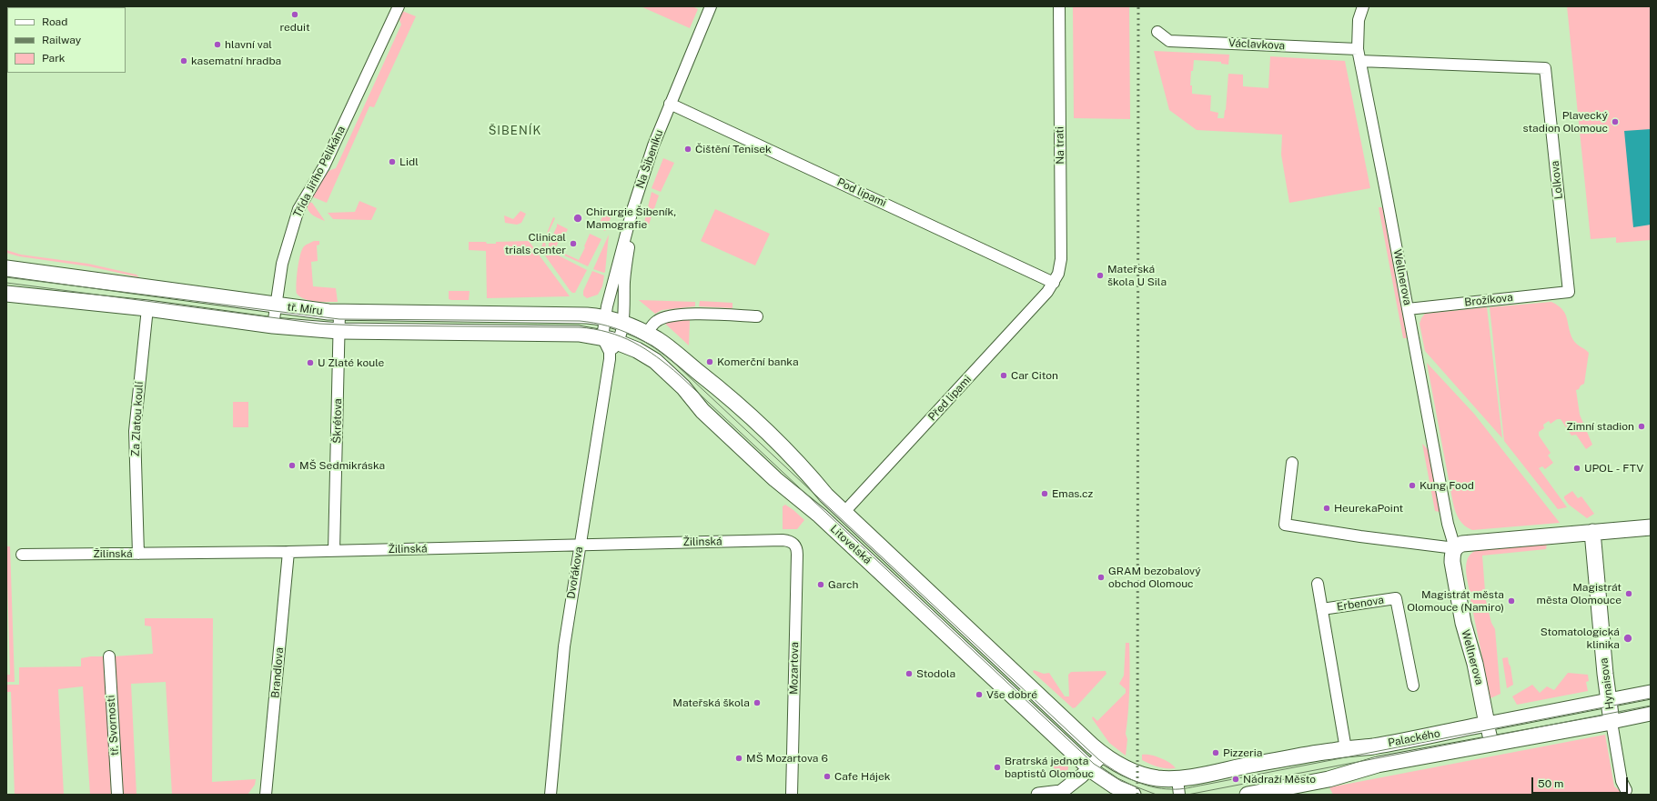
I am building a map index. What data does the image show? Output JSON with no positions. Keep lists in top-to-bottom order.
{
  "streets": {
    "main road": [
      "Wellnerova",
      "tř. Míru",
      "Litovelská",
      "Hynaisova",
      "Palackého"
    ],
    "street": [
      "Václavkova",
      "Na trati",
      "Na Šibeníku",
      "Třída Jiřího Pelikána",
      "Lolkova",
      "Pod lipami",
      "Brožíkova",
      "Před lipami",
      "Za Zlatou koulí",
      "Škrétova",
      "Žilinská",
      "Dvořákova",
      "Erbenova",
      "Mozartova",
      "Brandlova",
      "tř. Svornosti"
    ]
  },
  "crossings": [
    ["Václavkova", "Wellnerova"],
    ["Na trati", "Pod lipami"],
    ["Na trati", "Před lipami"],
    ["Na Šibeníku", "Pod lipami"],
    ["Na Šibeníku", "tř. Míru"],
    ["Na Šibeníku", "Litovelská"],
    ["Na Šibeníku", "Dvořákova"],
    ["Třída Jiřího Pelikána", "tř. Míru"],
    ["Lolkova", "Wellnerova"],
    ["Lolkova", "Brožíkova"],
    ["Pod lipami", "Před lipami"],
    ["Wellnerova", "Brožíkova"],
    ["Wellnerova", "Palackého"],
    ["tř. Míru", "Za Zlatou koulí"],
    ["tř. Míru", "Škrétova"],
    ["tř. Míru", "Litovelská"],
    ["Před lipami", "Litovelská"],
    ["Za Zlatou koulí", "Žilinská"],
    ["Škrétova", "Žilinská"],
    ["Žilinská", "Dvořákova"],
    ["Žilinská", "Mozartova"],
    ["Žilinská", "Brandlova"],
    ["Litovelská", "Dvořákova"],
    ["Litovelská", "Palackého"],
    ["Erbenova", "Palackého"],
    ["Hynaisova", "Palackého"]
  ],
  "districts": ["ŠIBENÍK"],
  "places": [
    "reduit",
    "hlavní val",
    "kasematní hradba",
    "Plavecký stadion Olomouc",
    "Čištění Tenisek",
    "Lidl",
    "Chirurgie Šibeník, Mamografie",
    "Clinical trials center",
    "Mateřská škola U Sila",
    "Komerční banka",
    "U Zlaté koule",
    "Car Citon",
    "Zimní stadion",
    "MŠ Sedmikráska",
    "UPOL - FTV",
    "Kung Food",
    "Emas.cz",
    "HeurekaPoint",
    "GRAM bezobalový obchod Olomouc",
    "Garch",
    "Magistrát města Olomouce",
    "Magistrát města Olomouce (Namiro)",
    "Stomatologická klinika",
    "Stodola",
    "Vše dobré",
    "Mateřská škola",
    "Pizzeria",
    "MŠ Mozartova 6",
    "Bratrská jednota baptistů Olomouc",
    "Cafe Hájek",
    "Nádraží Město"
  ],
  "legend": ["Road", "Railway", "Park"],
  "scale_bar": "50 m"
}
